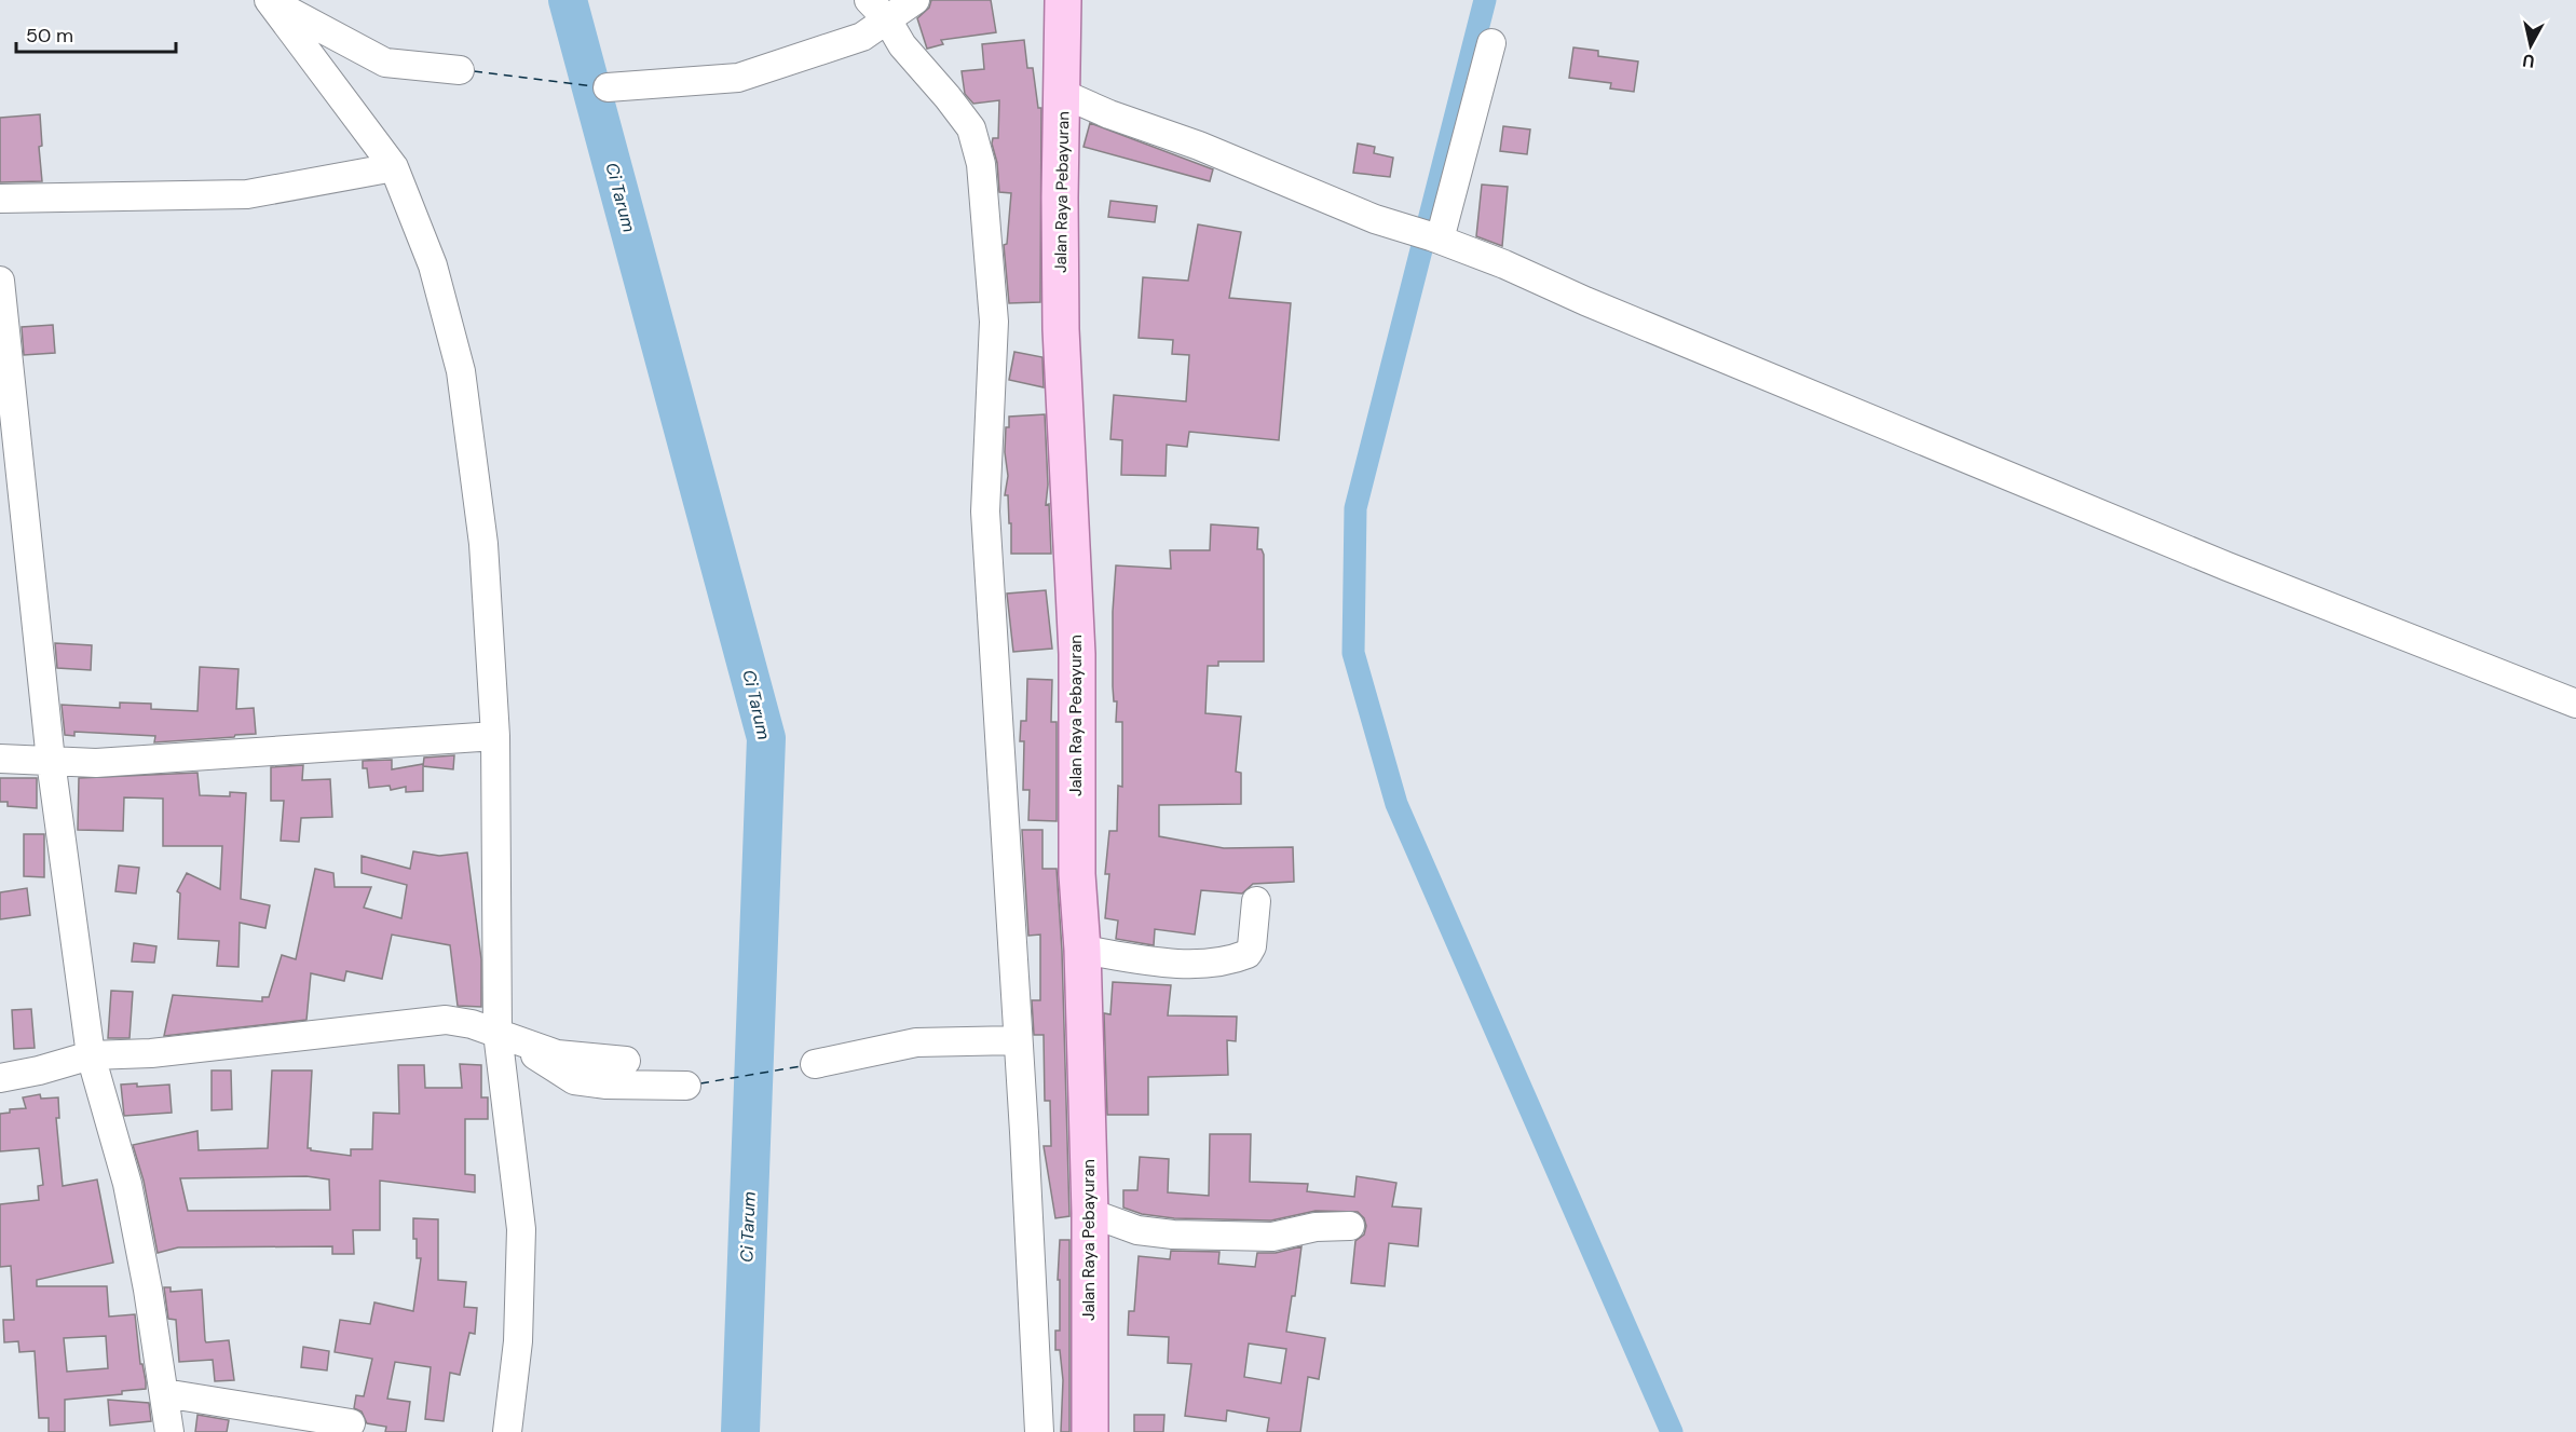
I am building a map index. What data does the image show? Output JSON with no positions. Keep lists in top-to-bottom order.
{
  "streets": {
    "main road": ["Jalan Raya Pebayuran"]
  },
  "water": ["Ci Tarum"],
  "scale_bar": "50 m",
  "north": "bottom"
}
